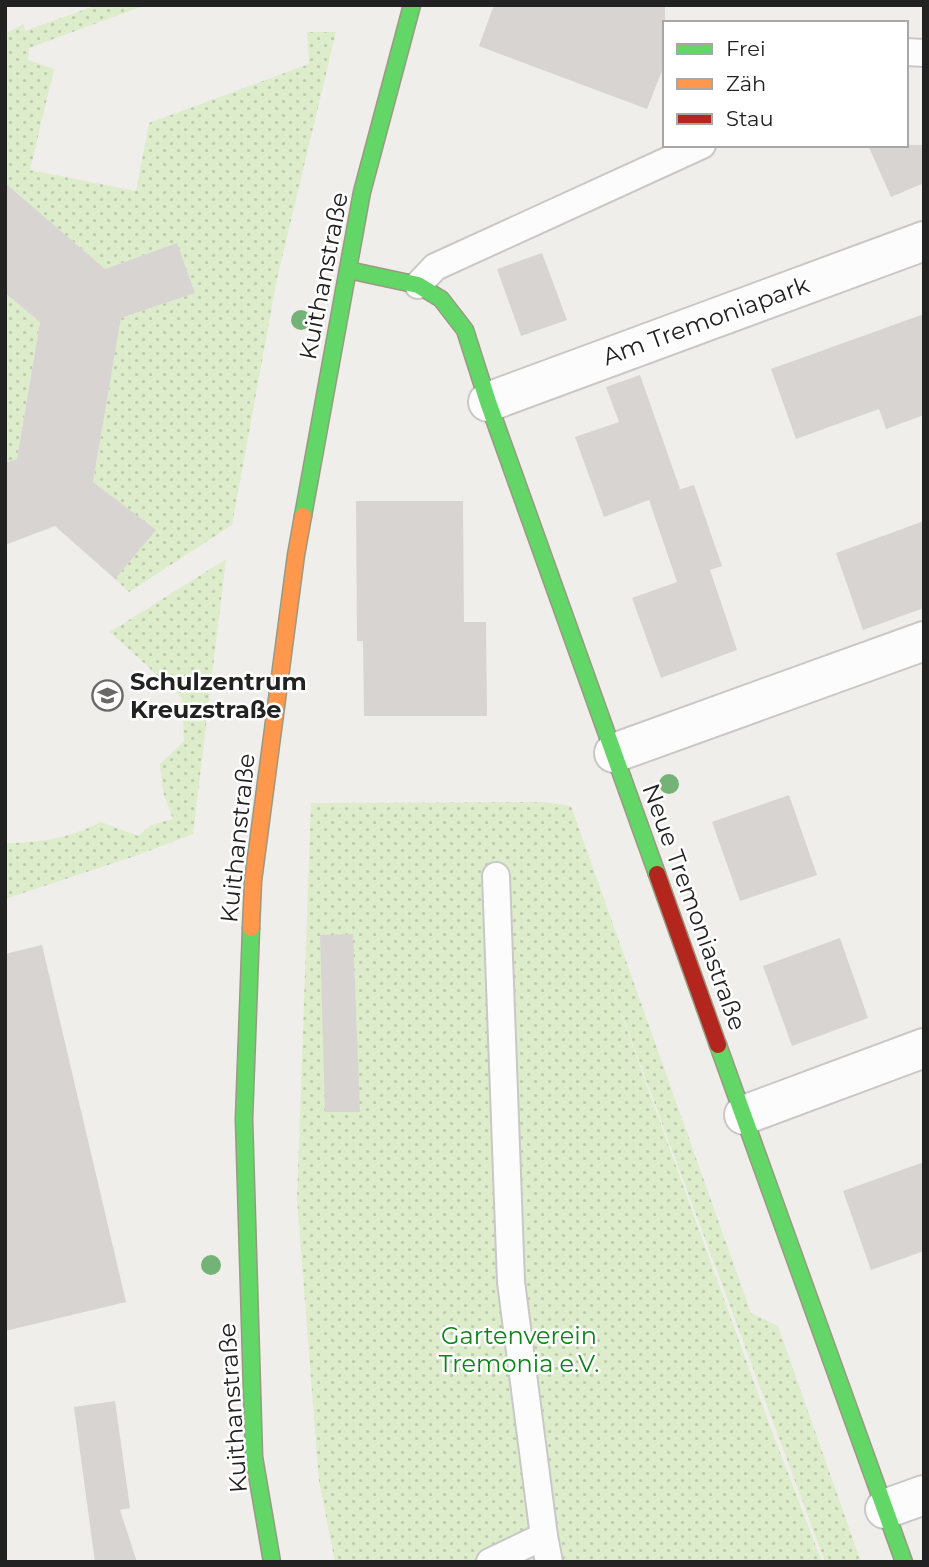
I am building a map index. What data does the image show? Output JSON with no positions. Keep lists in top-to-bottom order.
{
  "streets": {
    "street": ["Kuithanstraße", "Am Tremoniapark", "Neue Tremoniastraße"]
  },
  "crossings": [
    ["Am Tremoniapark", "Neue Tremoniastraße"]
  ],
  "parks": ["Gartenverein Tremonia e.V."],
  "places": {
    "school or university": ["Schulzentrum Kreuzstraße"]
  },
  "legend": ["Frei", "Zäh", "Stau"]
}
